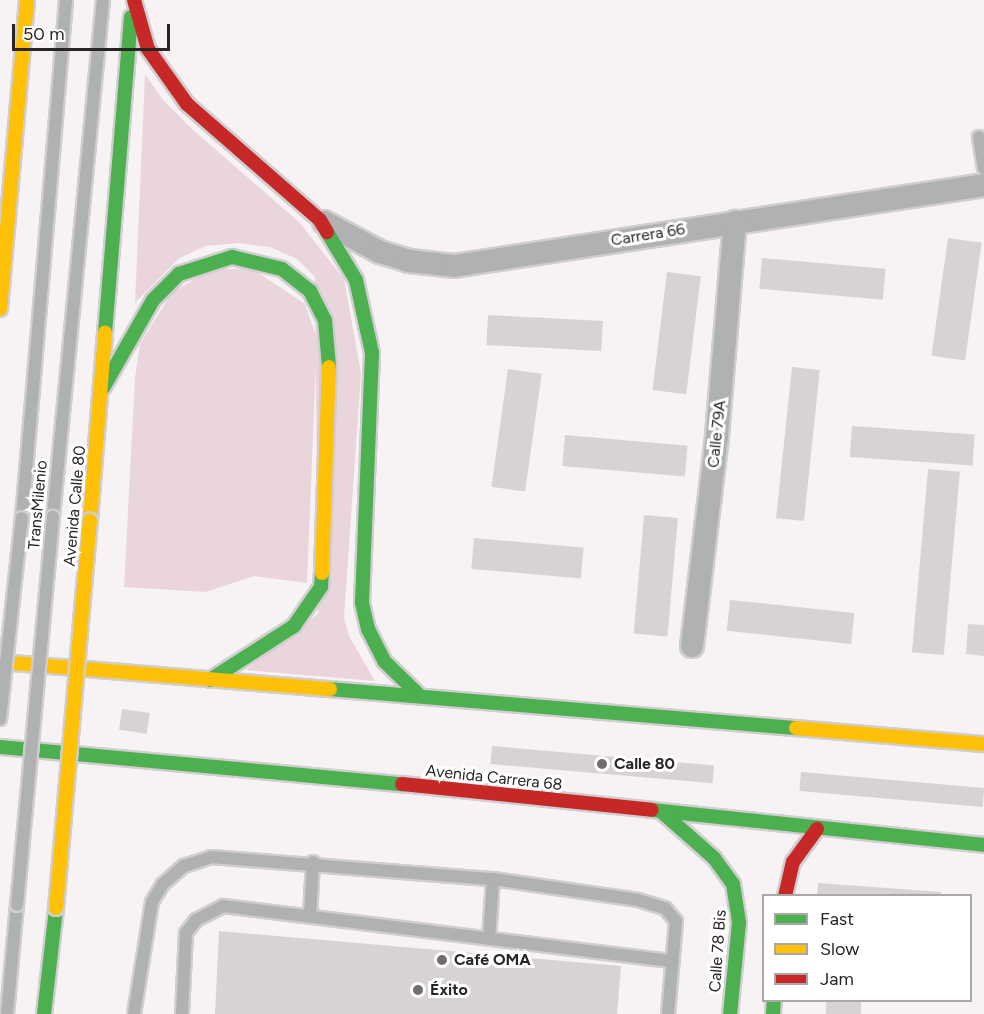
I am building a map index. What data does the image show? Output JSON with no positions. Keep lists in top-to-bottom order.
{
  "streets": {
    "main road": ["Avenida Calle 80", "Avenida Carrera 68", "Calle 78 Bis"],
    "street": ["Carrera 66", "Calle 79A"],
    "lane": ["TransMilenio"]
  },
  "crossings": [
    ["Carrera 66", "Calle 79A"],
    ["Avenida Carrera 68", "Calle 78 Bis"]
  ],
  "places": ["Calle 80", "Café OMA", "Éxito"],
  "legend": ["Fast", "Slow", "Jam"],
  "scale_bar": "50 m"
}
